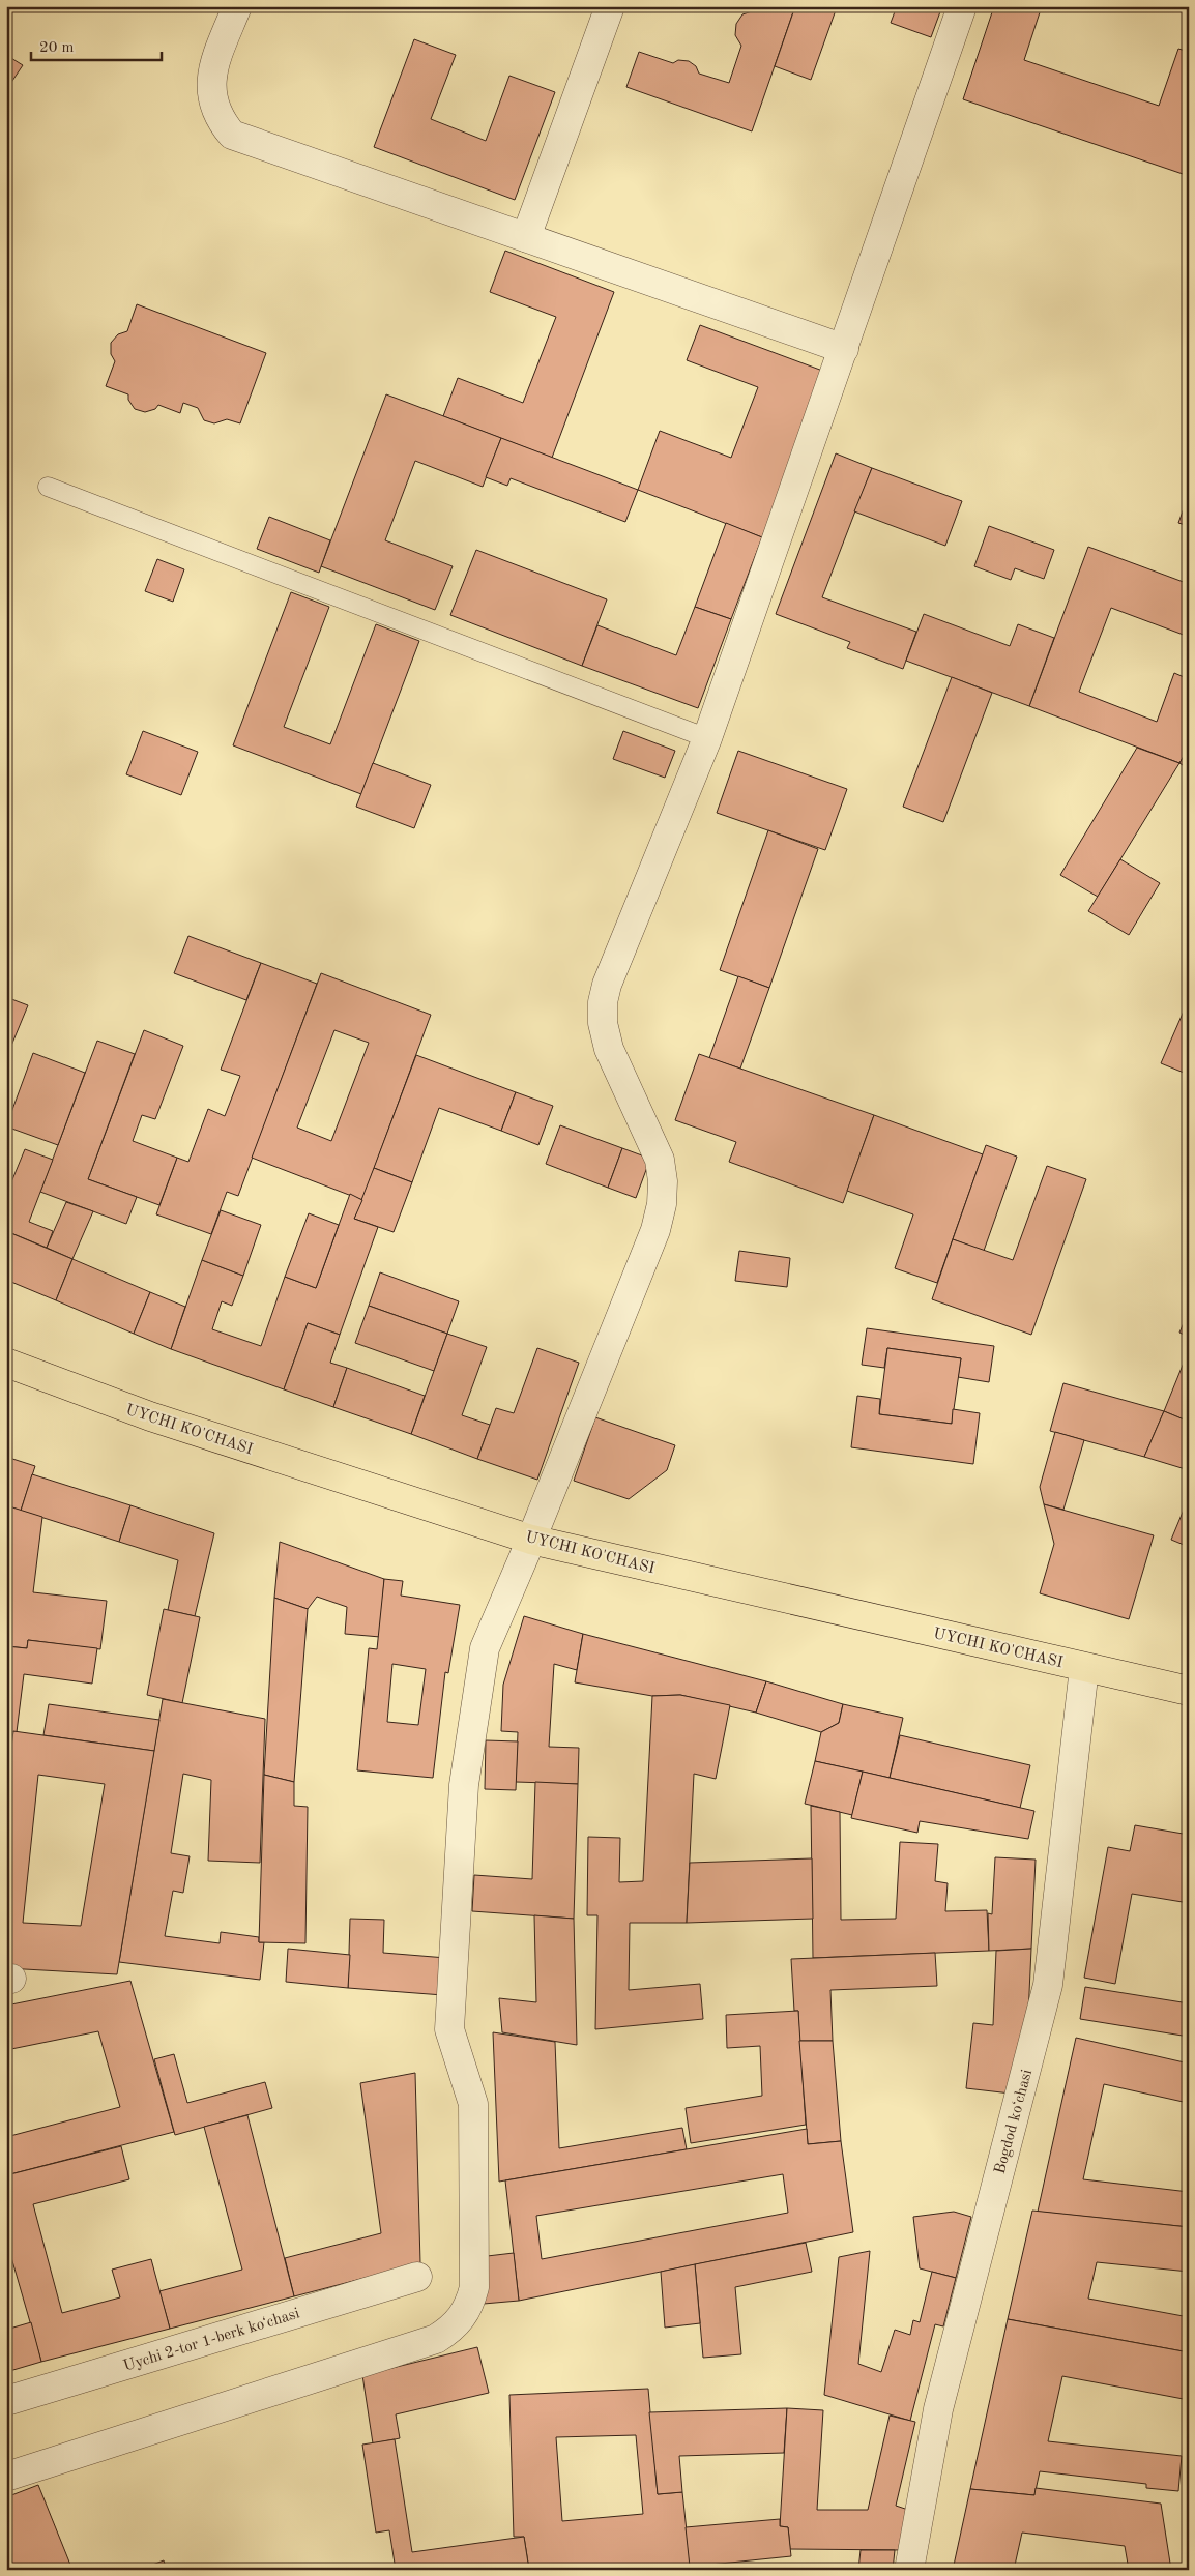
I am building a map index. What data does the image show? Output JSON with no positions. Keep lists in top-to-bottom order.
{
  "streets": {
    "main road": ["UYCHI KO'CHASI"],
    "street": ["Bogdod koʻchasi", "Uychi 2-tor 1-berk koʻchasi"]
  },
  "crossings": [
    ["UYCHI KO'CHASI", "Bogdod koʻchasi"]
  ],
  "scale_bar": "20 m"
}
